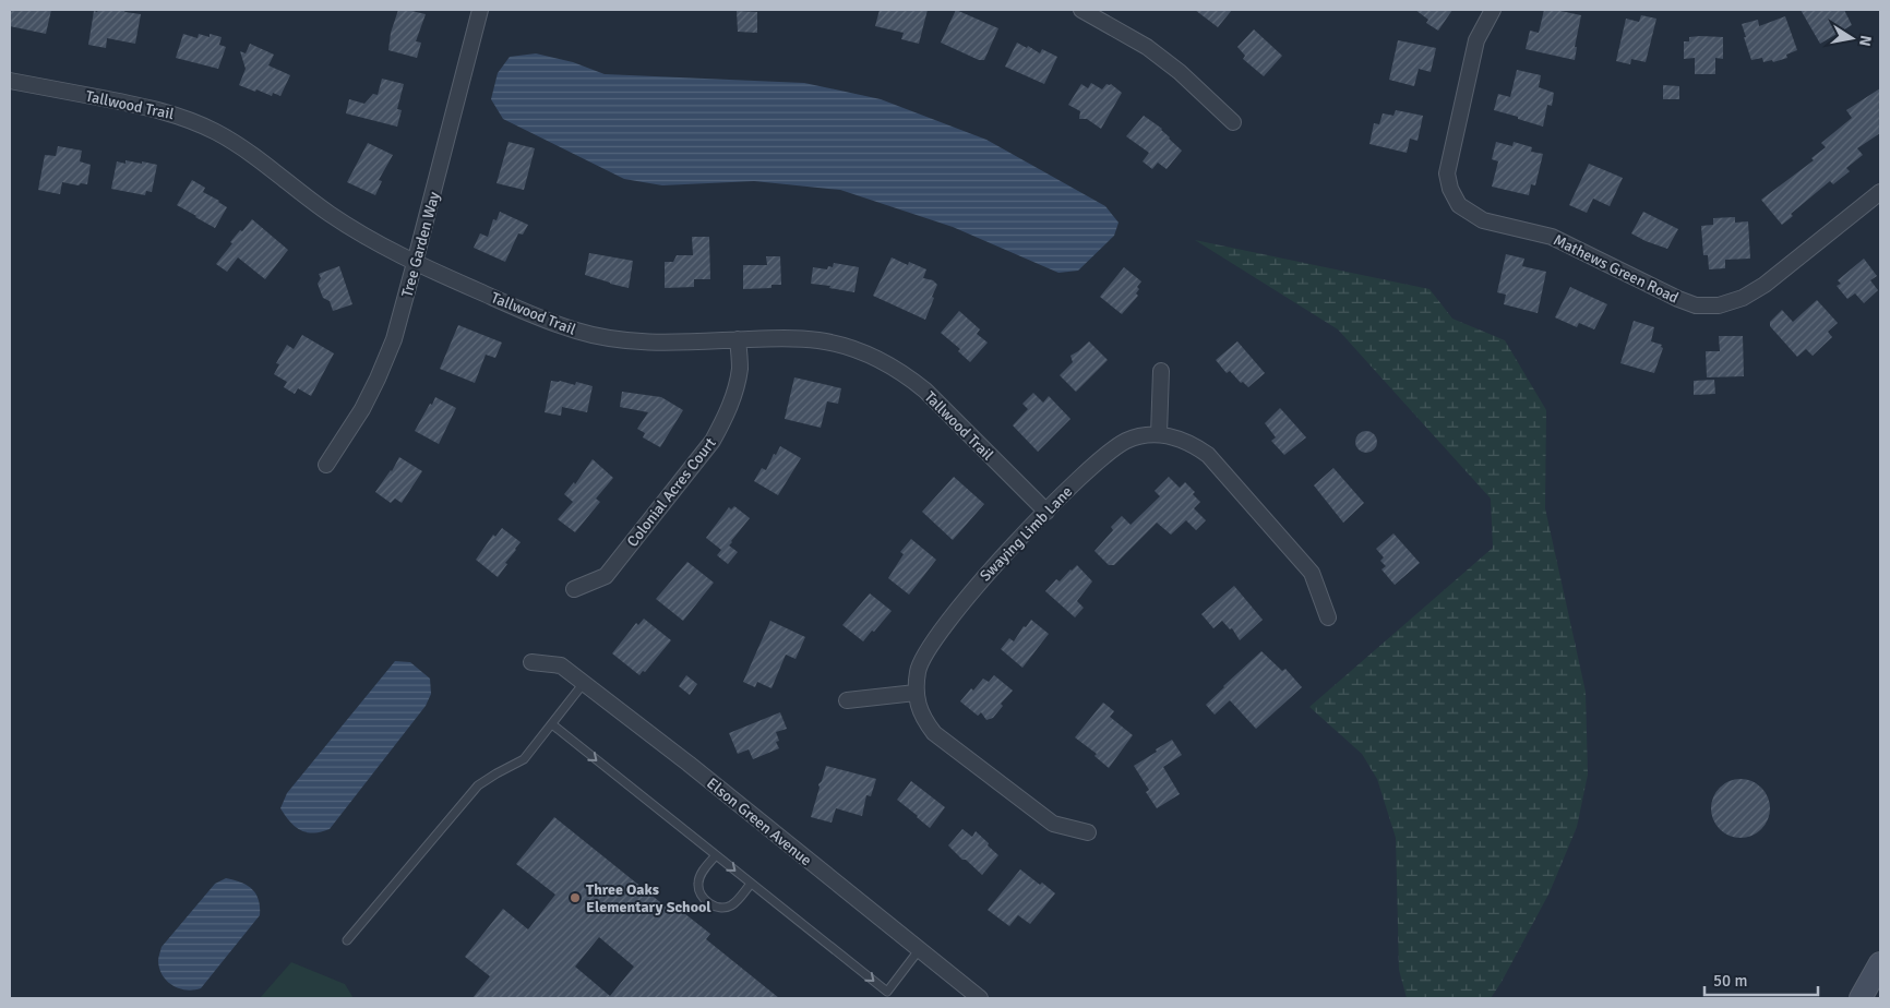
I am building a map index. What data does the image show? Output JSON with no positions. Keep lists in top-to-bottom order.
{
  "streets": {
    "street": [
      "Tallwood Trail",
      "Tree Garden Way",
      "Mathews Green Road",
      "Colonial Acres Court",
      "Swaying Limb Lane",
      "Elson Green Avenue"
    ]
  },
  "crossings": [
    ["Tallwood Trail", "Tree Garden Way"],
    ["Tallwood Trail", "Colonial Acres Court"],
    ["Tallwood Trail", "Swaying Limb Lane"]
  ],
  "places": ["Three Oaks Elementary School"],
  "scale_bar": "50 m",
  "north": "right"
}
